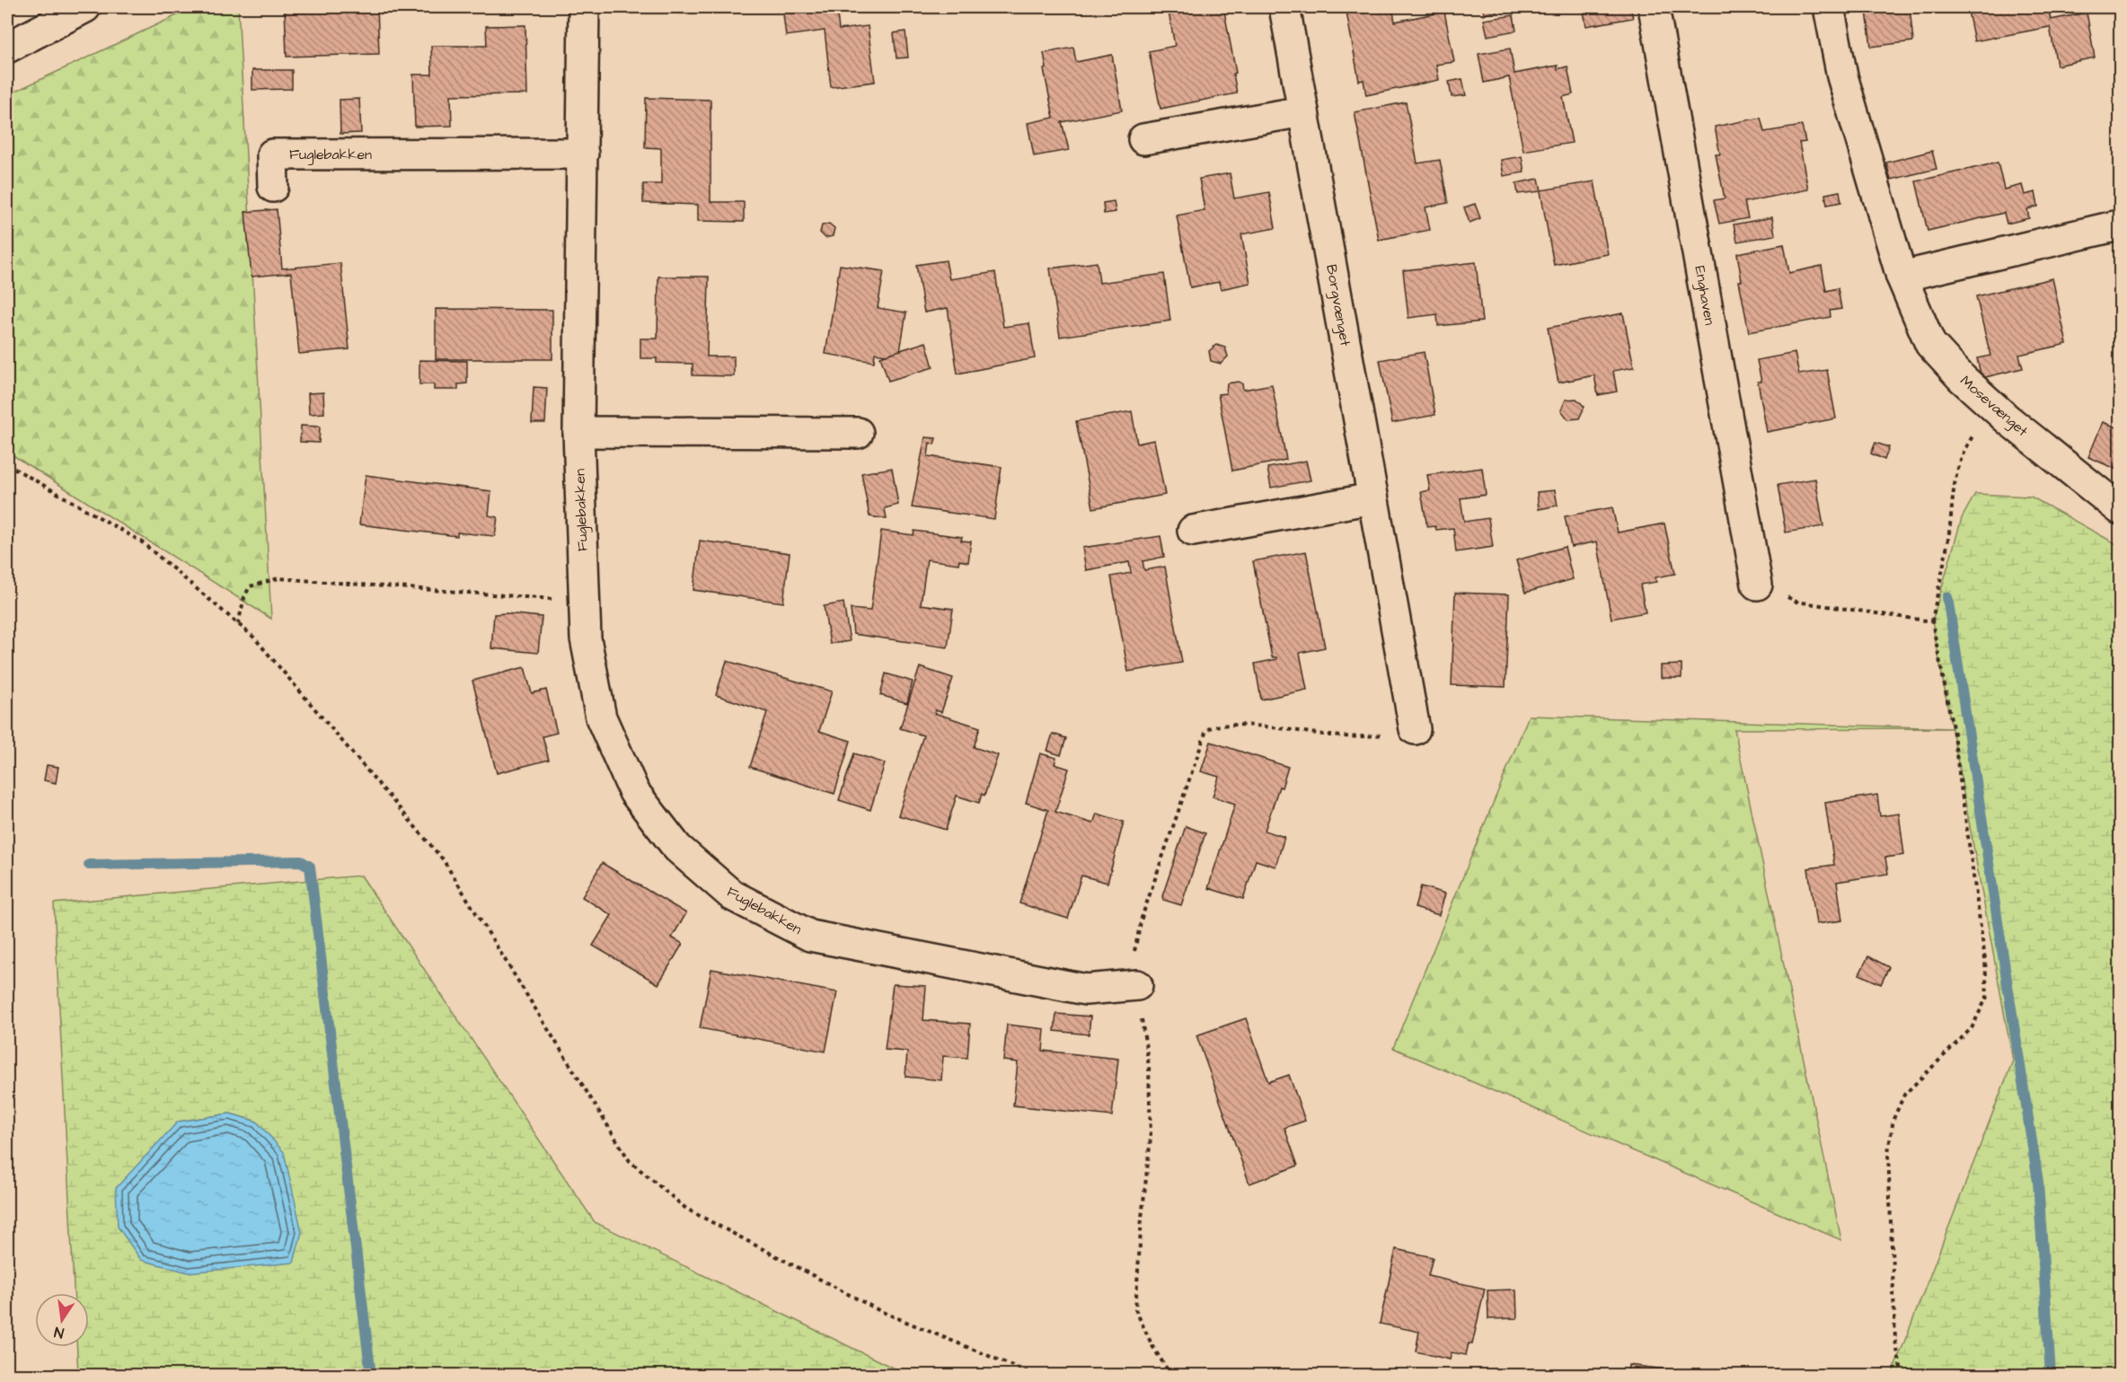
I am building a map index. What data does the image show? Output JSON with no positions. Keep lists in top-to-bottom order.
{
  "streets": {
    "street": [
      "Fuglebakken",
      "Enghaven",
      "Borgvænget",
      "Mosevænget"
    ]
  },
  "north": "bottom"
}
